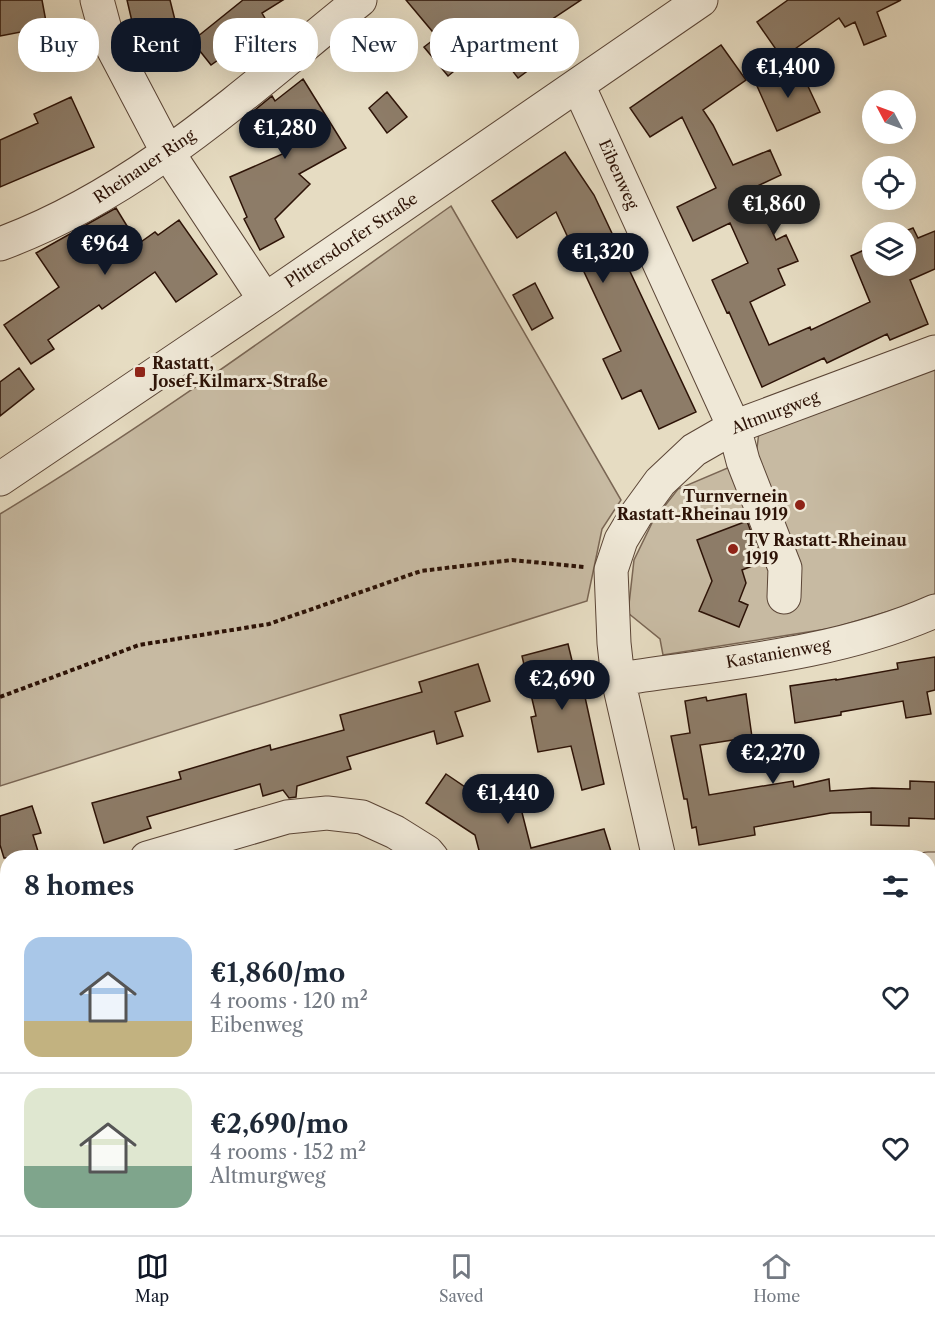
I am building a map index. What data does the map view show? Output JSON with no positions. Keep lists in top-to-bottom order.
{
  "streets": {
    "street": [
      "Rheinauer Ring",
      "Eibenweg",
      "Plittersdorfer Straße",
      "Altmurgweg",
      "Kastanienweg"
    ]
  },
  "crossings": [
    ["Eibenweg", "Plittersdorfer Straße"],
    ["Eibenweg", "Altmurgweg"],
    ["Altmurgweg", "Kastanienweg"]
  ],
  "places": {
    "transit": ["Rastatt, Josef-Kilmarx-Straße"],
    "other": ["Turnvernein Rastatt-Rheinau 1919", "TV Rastatt-Rheinau 1919"]
  },
  "north": "top left",
  "page": {
    "chip": [
      "Buy",
      "Rent",
      "Filters",
      "New",
      "Apartment"
    ],
    "price": [
      "€1,400",
      "€1,280",
      "€1,860",
      "€964",
      "€1,320",
      "€2,690",
      "€2,270",
      "€1,440"
    ],
    "heading": "8 homes",
    "list": [
      {
        "name": "€1,860/mo",
        "note": "4 rooms · 120 m² · Eibenweg"
      },
      {
        "name": "€2,690/mo",
        "note": "4 rooms · 152 m² · Altmurgweg"
      }
    ],
    "tabs": ["Map", "Saved", "Home"]
  }
}
